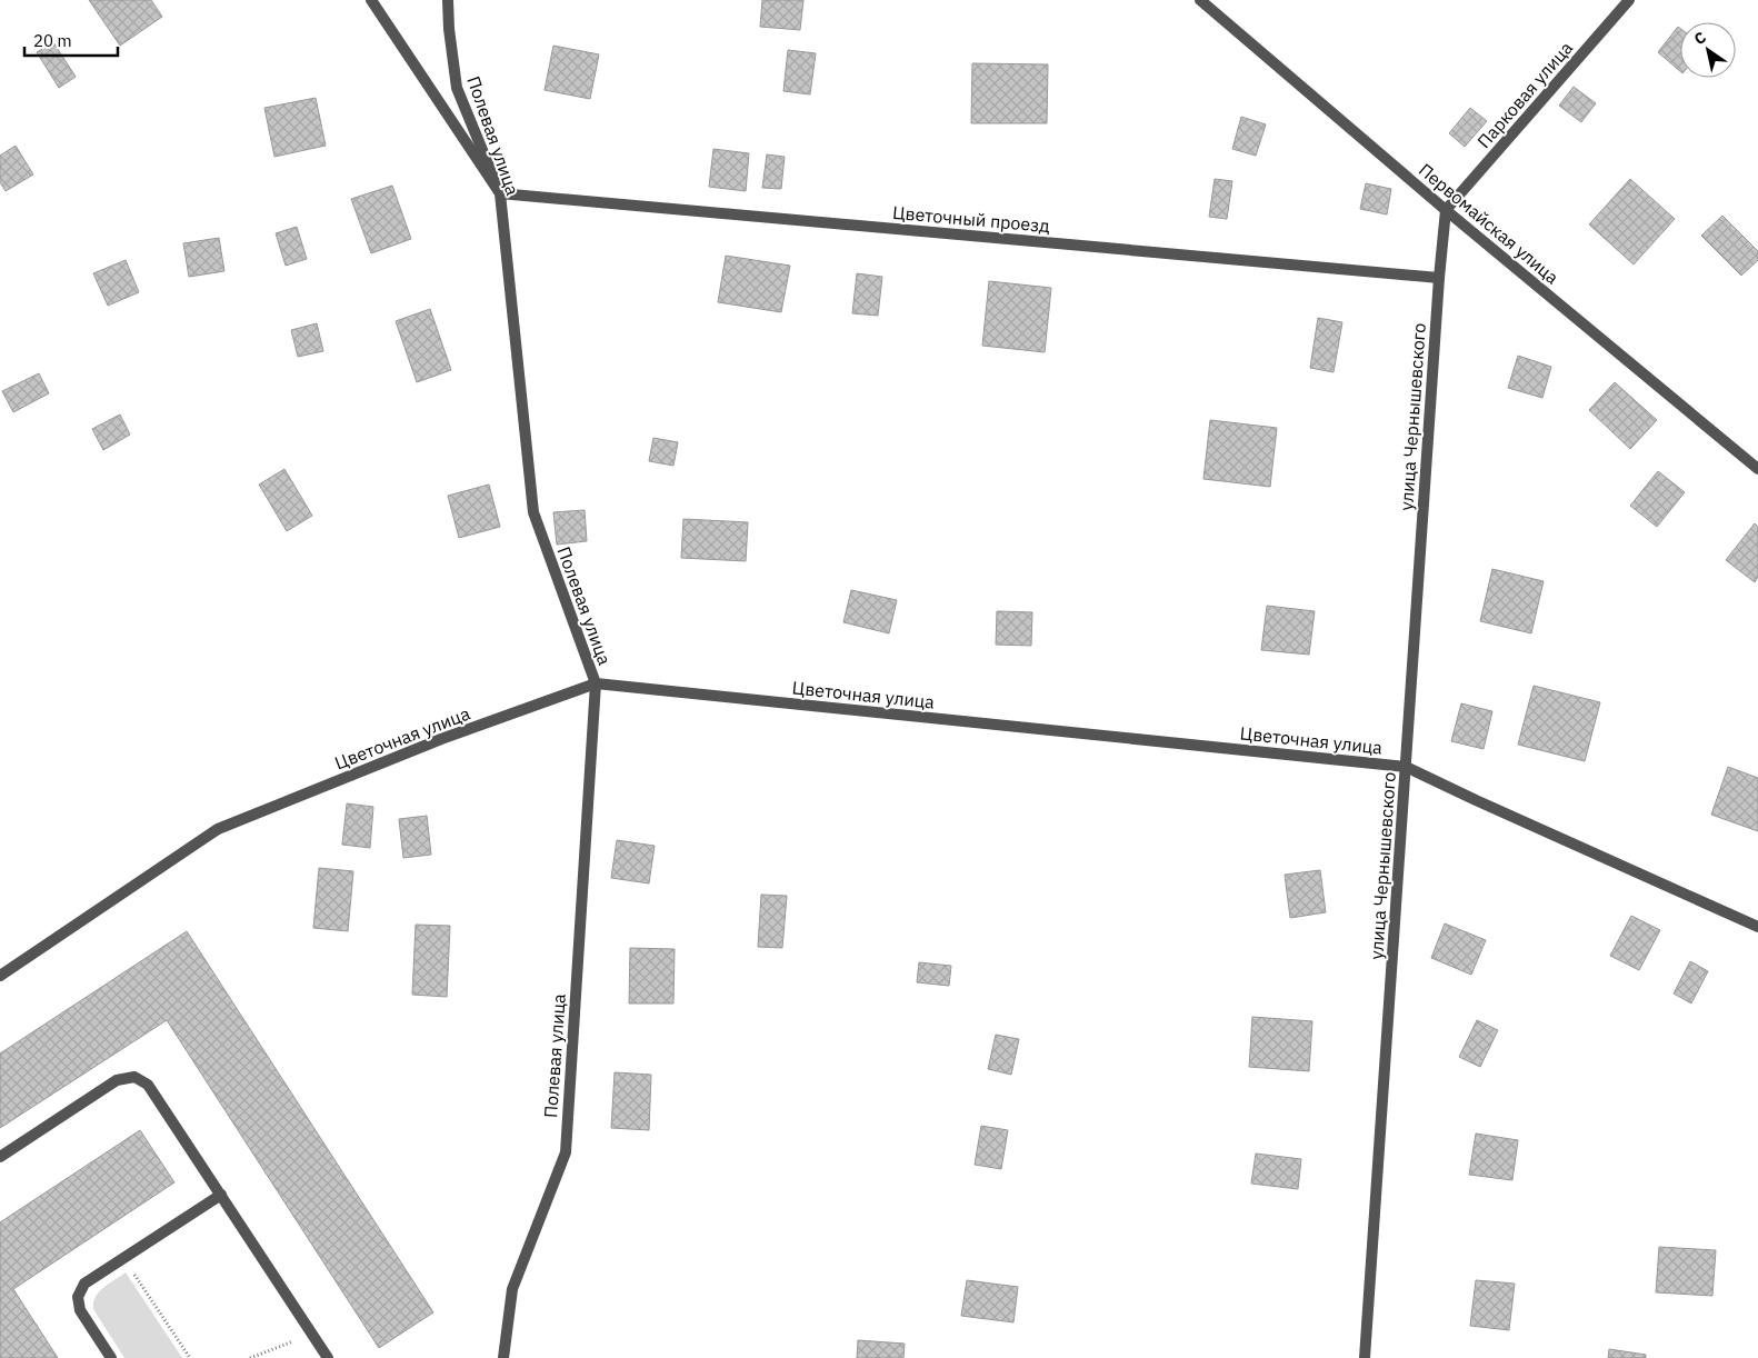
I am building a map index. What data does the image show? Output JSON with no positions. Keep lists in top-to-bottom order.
{
  "streets": {
    "street": [
      "Парковая улица",
      "Полевая улица",
      "Цветочный проезд",
      "Первомайская улица",
      "улица Чернышевского",
      "Цветочная улица"
    ]
  },
  "crossings": [
    ["Парковая улица", "Первомайская улица"],
    ["Парковая улица", "улица Чернышевского"],
    ["Полевая улица", "Цветочный проезд"],
    ["Полевая улица", "Цветочная улица"],
    ["Цветочный проезд", "улица Чернышевского"],
    ["Первомайская улица", "улица Чернышевского"],
    ["улица Чернышевского", "Цветочная улица"]
  ],
  "scale_bar": "20 m",
  "north": "top left"
}
